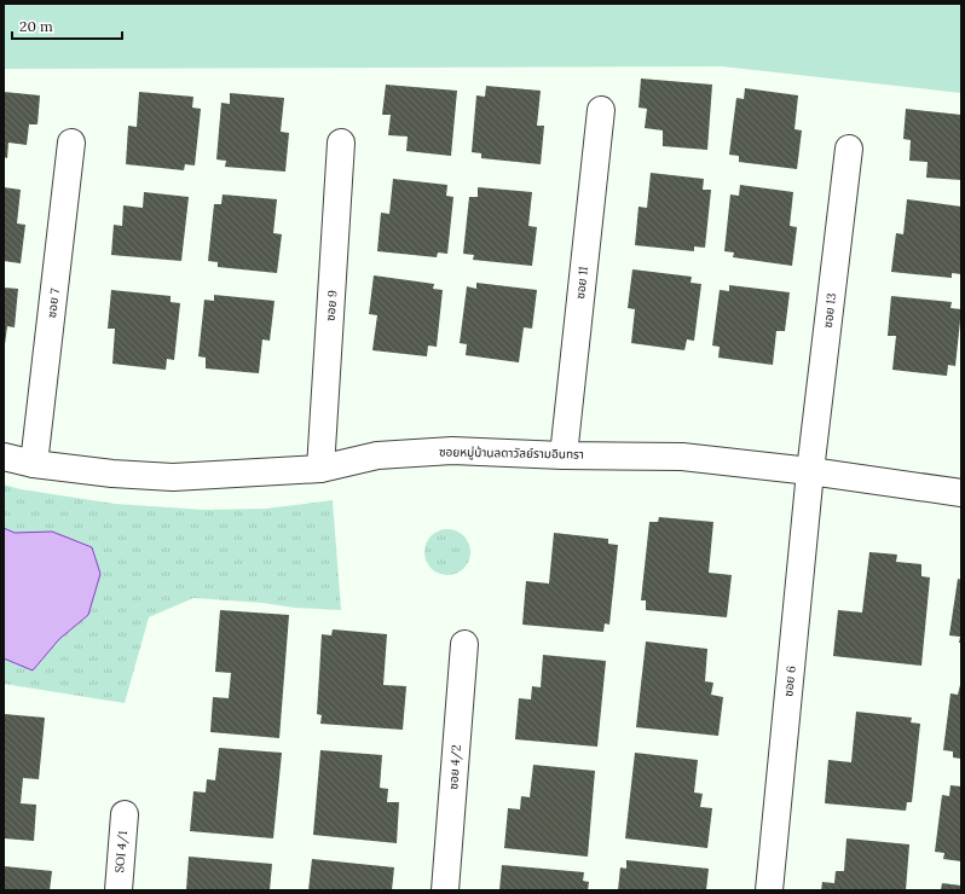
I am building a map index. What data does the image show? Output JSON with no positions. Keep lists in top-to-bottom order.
{
  "streets": {
    "street": [
      "ซอย 11",
      "ซอย 7",
      "ซอย 9",
      "ซอย 13",
      "ซอยหมู่บ้านลดาวัลย์รามอินทรา",
      "ซอย 6",
      "ซอย 4/2",
      "SOI 4/1"
    ]
  },
  "crossings": [
    ["ซอย 11", "ซอยหมู่บ้านลดาวัลย์รามอินทรา"],
    ["ซอย 7", "ซอยหมู่บ้านลดาวัลย์รามอินทรา"],
    ["ซอย 9", "ซอยหมู่บ้านลดาวัลย์รามอินทรา"],
    ["ซอย 13", "ซอยหมู่บ้านลดาวัลย์รามอินทรา"],
    ["ซอย 13", "ซอย 6"],
    ["ซอยหมู่บ้านลดาวัลย์รามอินทรา", "ซอย 6"]
  ],
  "scale_bar": "20 m"
}
